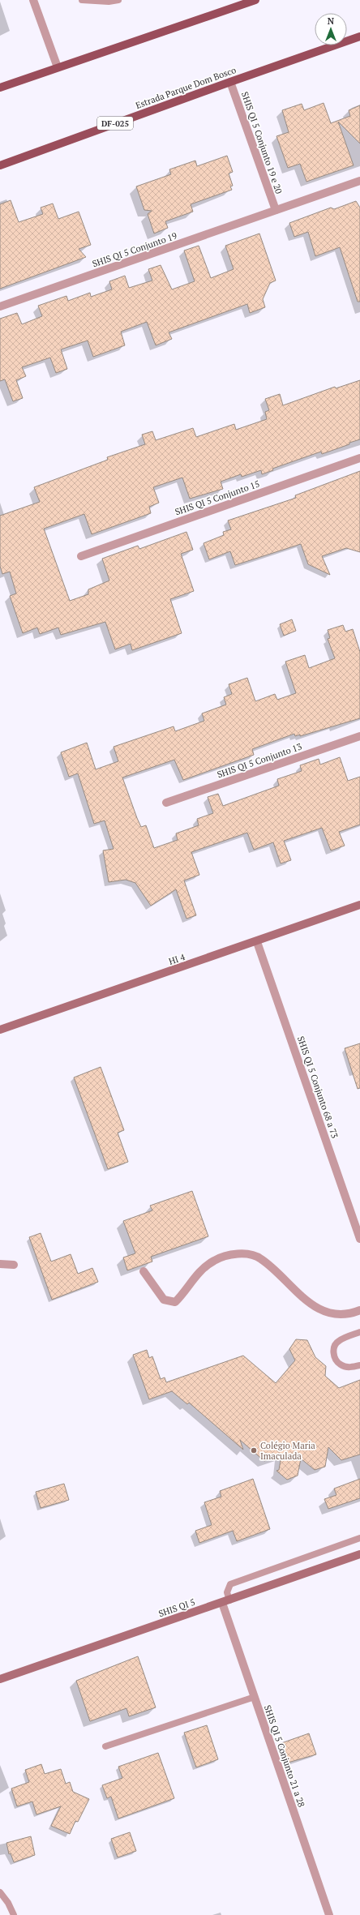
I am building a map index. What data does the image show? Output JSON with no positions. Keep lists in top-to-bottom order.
{
  "streets": {
    "main road": ["Estrada Parque Dom Bosco", "DF-025"],
    "street": [
      "SHIS QI 5 Conjunto 19 e 20",
      "SHIS QI 5 Conjunto 19",
      "SHIS QI 5 Conjunto 15",
      "SHIS QI 5 Conjunto 13",
      "HI 4",
      "SHIS QI 5 Conjunto 68 a 73",
      "SHIS QI 5",
      "SHIS QI 5 Conjunto 21 a 28"
    ]
  },
  "crossings": [
    ["Estrada Parque Dom Bosco", "SHIS QI 5 Conjunto 19 e 20"],
    ["SHIS QI 5 Conjunto 19 e 20", "SHIS QI 5 Conjunto 19"],
    ["HI 4", "SHIS QI 5 Conjunto 68 a 73"],
    ["SHIS QI 5", "SHIS QI 5 Conjunto 21 a 28"]
  ],
  "places": ["Colégio Maria Imaculada"],
  "north": "top"
}
